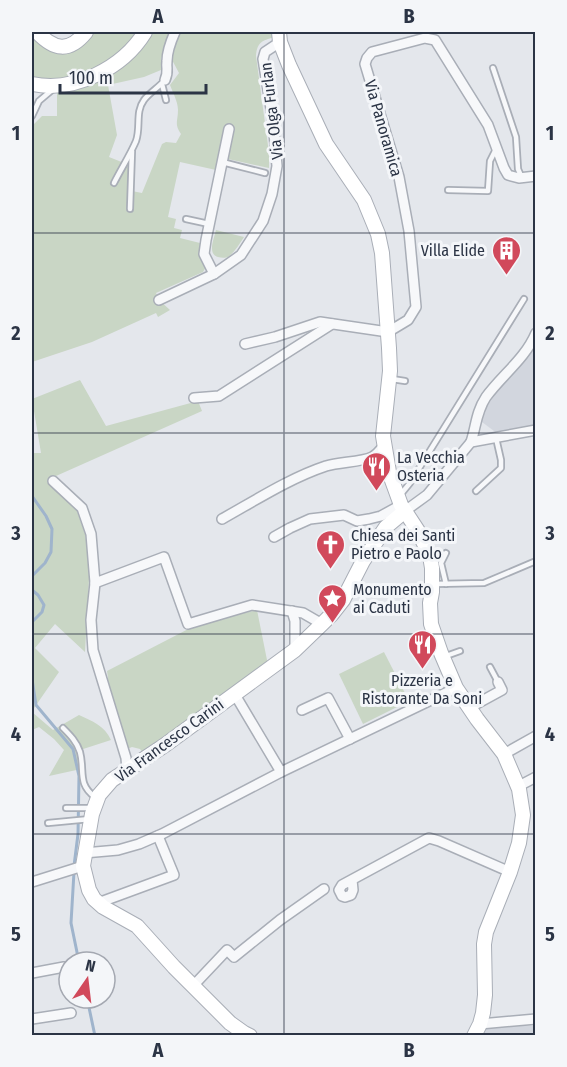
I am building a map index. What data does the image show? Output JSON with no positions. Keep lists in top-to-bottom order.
{
  "streets": {
    "street": ["Via Olga Furlan", "Via Panoramica", "Via Francesco Carini"]
  },
  "places": {
    "building": ["Villa Elide"],
    "restaurant": ["La Vecchia Osteria", "Pizzeria e Ristorante Da Soni"],
    "church": ["Chiesa dei Santi Pietro e Paolo"],
    "place": ["Monumento ai Caduti"]
  },
  "scale_bar": "100 m",
  "north": "top",
  "grid": {
    "columns": ["A", "B"],
    "rows": [
      "1",
      "2",
      "3",
      "4",
      "5"
    ]
  }
}
